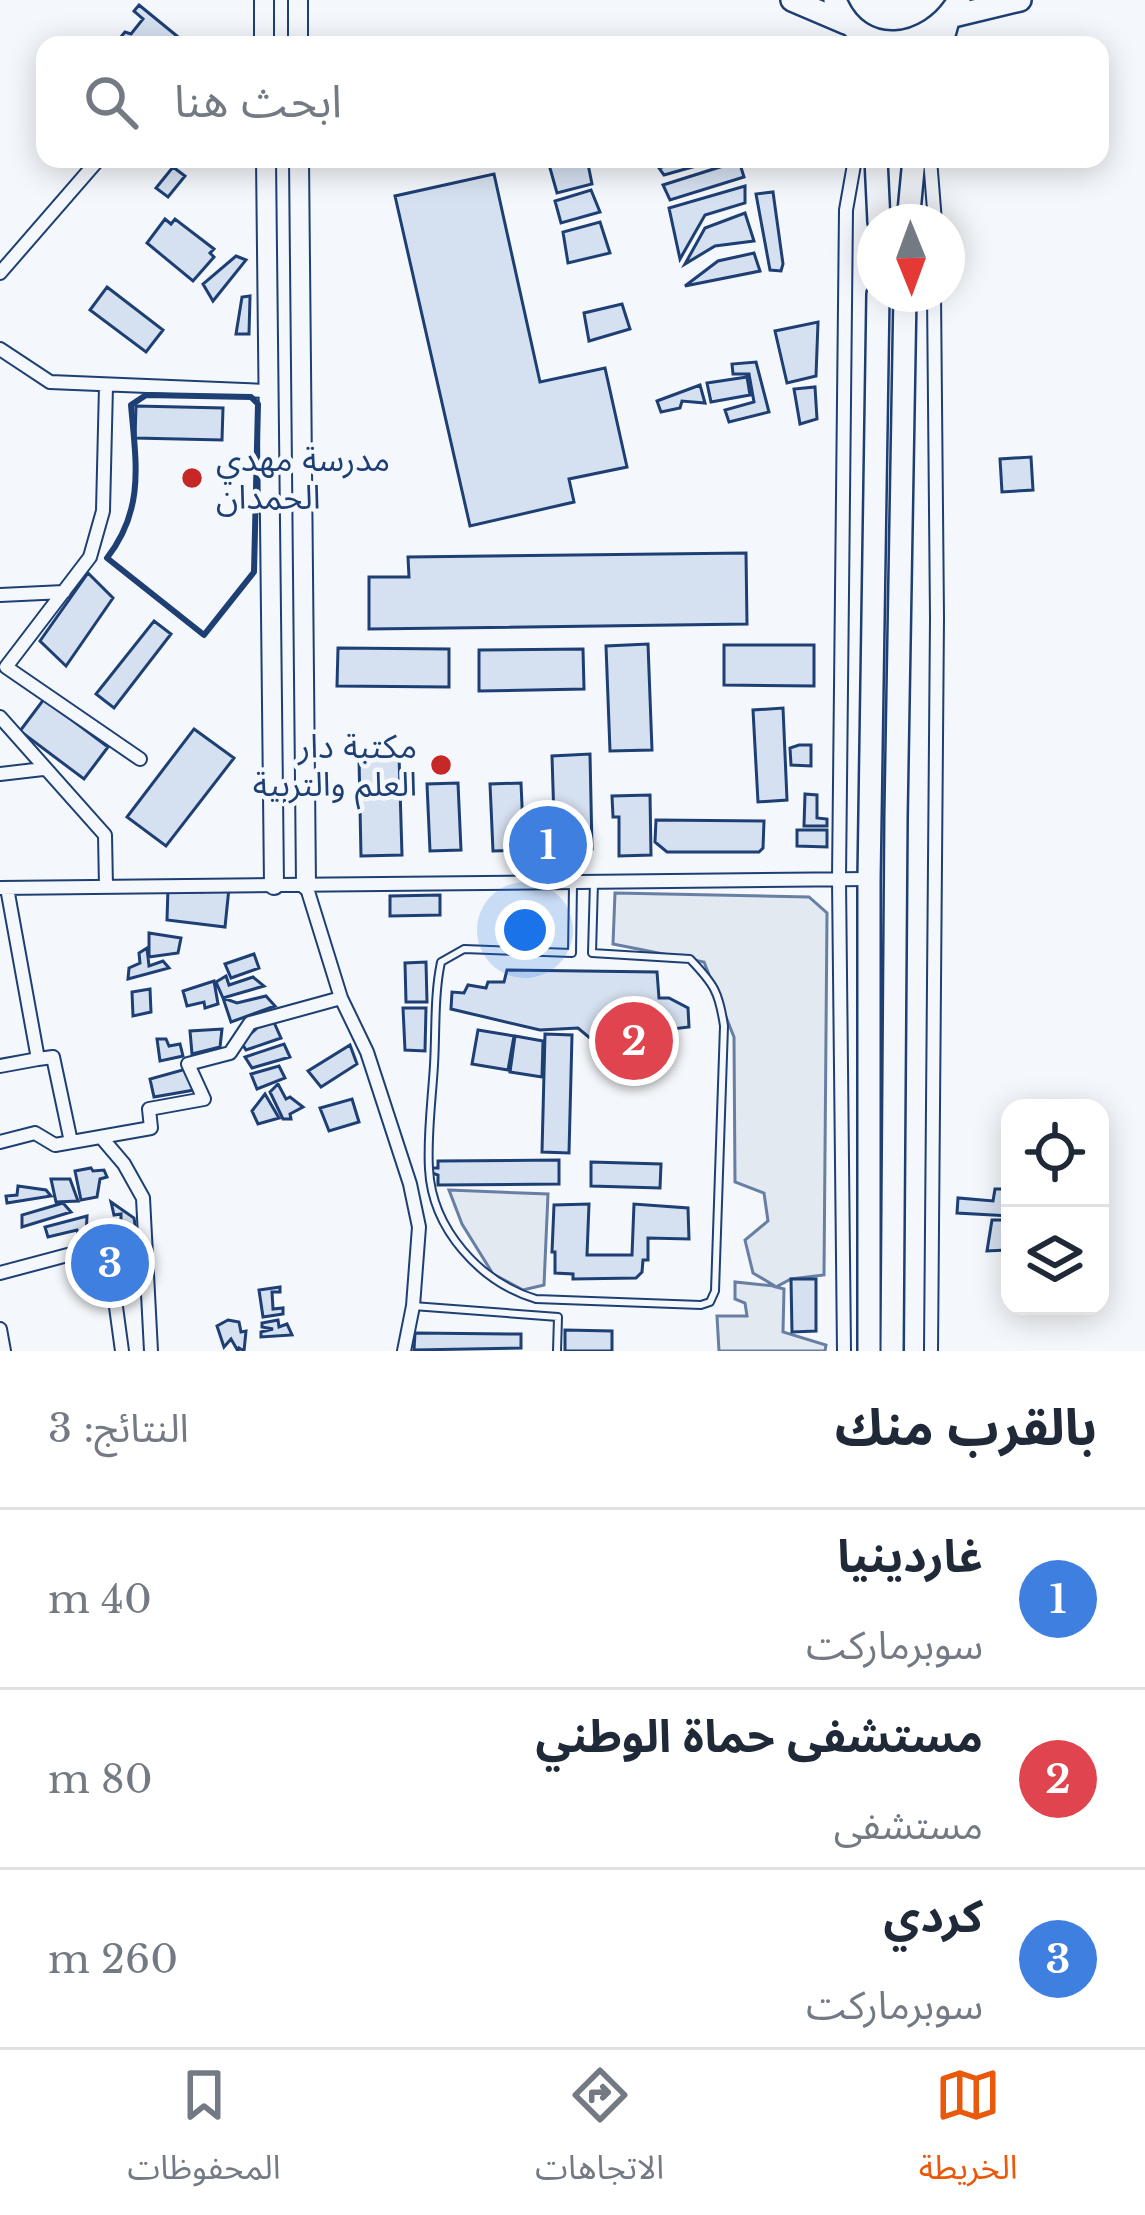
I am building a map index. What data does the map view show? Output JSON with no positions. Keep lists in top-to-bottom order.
{
  "places": ["مدرسة مهدي الحمدان", "مكتبة دار العلم والتربية"],
  "north": "bottom",
  "page": {
    "search": "ابحث هنا",
    "pins": ["1", "2", "3"],
    "heading": ["بالقرب منك", "النتائج: 3"],
    "list": [
      {
        "mark": "1",
        "name": "غاردينيا",
        "note": "سوبرماركت",
        "value": "40 m"
      },
      {
        "mark": "2",
        "name": "مستشفى حماة الوطني",
        "note": "مستشفى",
        "value": "80 m"
      },
      {
        "mark": "3",
        "name": "كردي",
        "note": "سوبرماركت",
        "value": "260 m"
      }
    ],
    "nav": ["الخريطة", "الاتجاهات", "المحفوظات"]
  }
}
